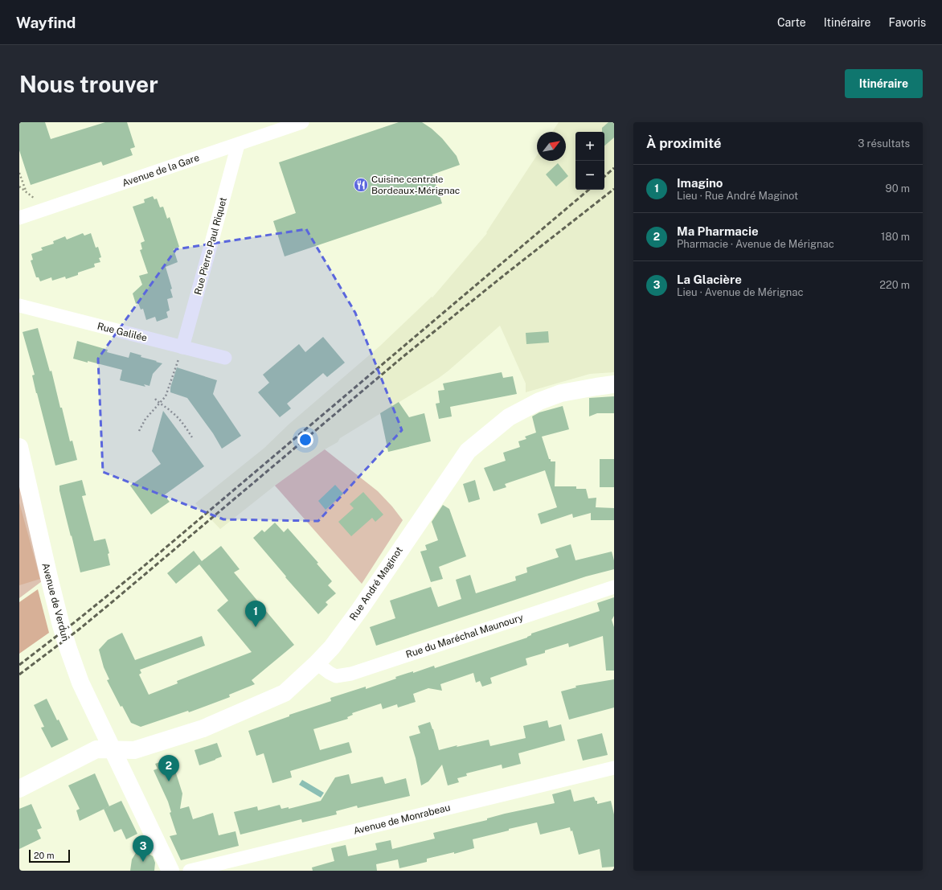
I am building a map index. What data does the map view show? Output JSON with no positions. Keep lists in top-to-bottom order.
{
  "streets": {
    "street": [
      "Avenue de la Gare",
      "Rue Pierre Paul Riquet",
      "Rue Galilée",
      "Rue André Maginot",
      "Avenue de Verdun",
      "Rue du Maréchal Maunoury",
      "Avenue de Monrabeau"
    ]
  },
  "crossings": [
    ["Avenue de la Gare", "Rue Pierre Paul Riquet"],
    ["Rue Pierre Paul Riquet", "Rue Galilée"],
    ["Rue André Maginot", "Avenue de Verdun"],
    ["Rue André Maginot", "Rue du Maréchal Maunoury"]
  ],
  "places": {
    "restaurant": ["Cuisine centrale Bordeaux-Mérignac"]
  },
  "scale_bar": "20 m",
  "north": "top right",
  "page": {
    "header": "Wayfind",
    "nav": ["Carte", "Itinéraire", "Favoris"],
    "buttons": "Itinéraire",
    "title": "Nous trouver",
    "heading": ["À proximité", "3 résultats"],
    "map_buttons": ["+", "−"],
    "list": [
      {
        "mark": "1",
        "name": "Imagino",
        "note": "Lieu · Rue André Maginot",
        "value": "90 m"
      },
      {
        "mark": "2",
        "name": "Ma Pharmacie",
        "note": "Pharmacie · Avenue de Mérignac",
        "value": "180 m"
      },
      {
        "mark": "3",
        "name": "La Glacière",
        "note": "Lieu · Avenue de Mérignac",
        "value": "220 m"
      }
    ],
    "pins": ["1", "2", "3"],
    "scale": "20 m"
  }
}
